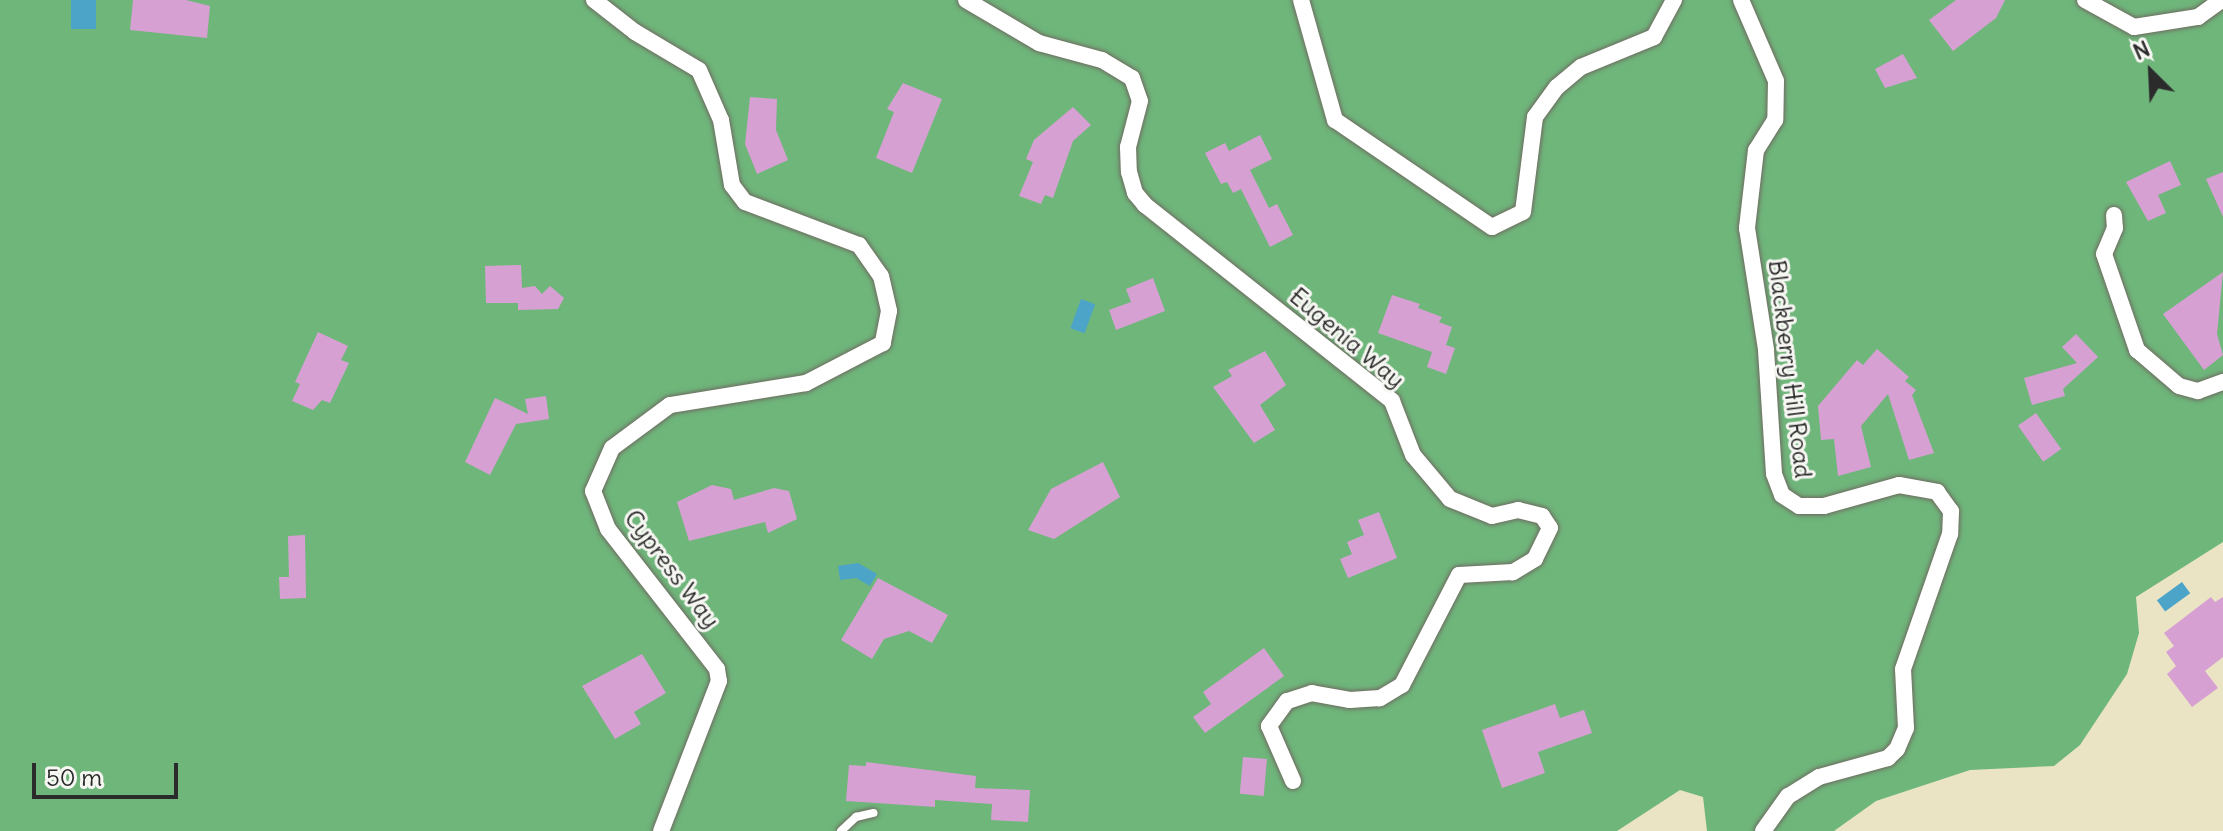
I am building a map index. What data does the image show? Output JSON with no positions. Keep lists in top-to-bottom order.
{
  "streets": {
    "street": ["Eugenia Way", "Blackberry Hill Road", "Cypress Way"]
  },
  "scale_bar": "50 m",
  "north": "top left"
}
